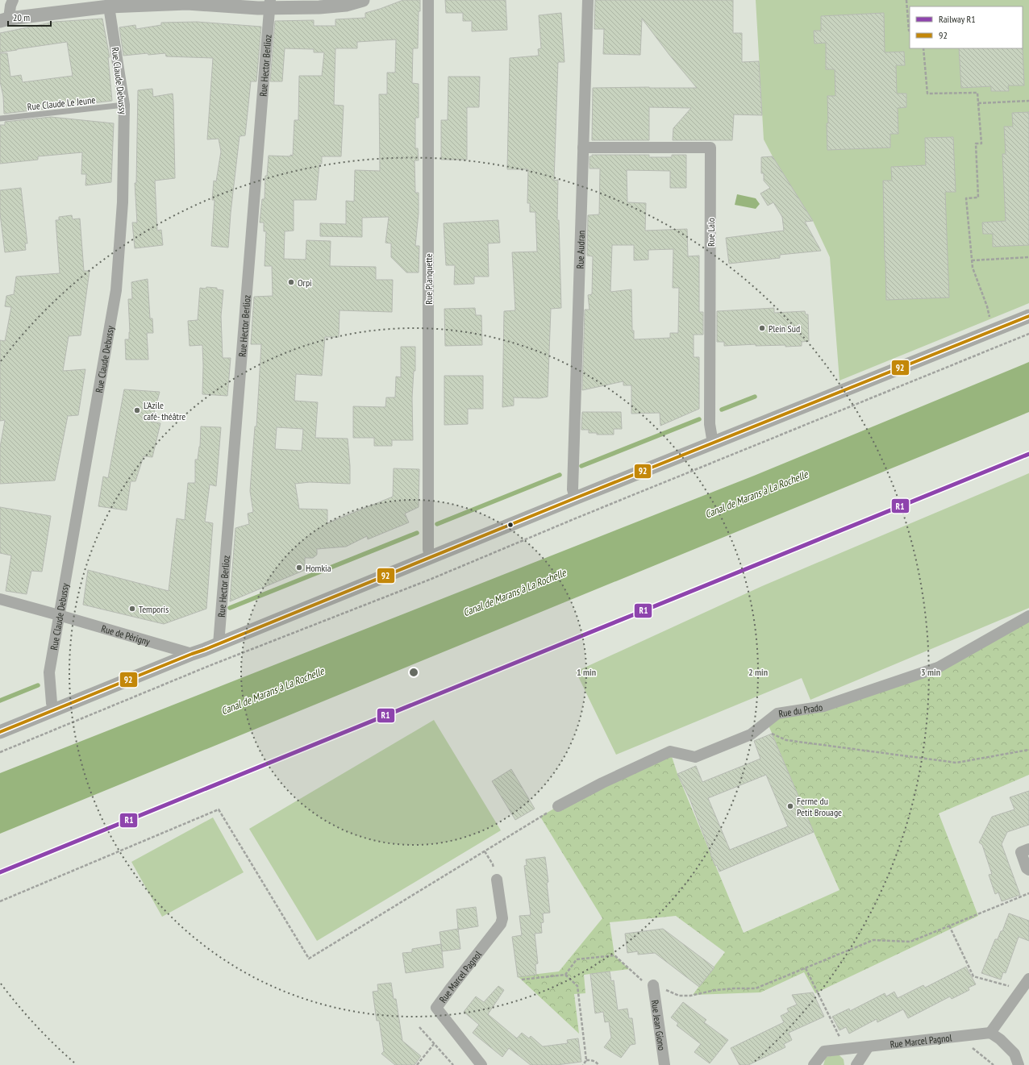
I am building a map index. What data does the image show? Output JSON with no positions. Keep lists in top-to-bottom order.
{
  "streets": {
    "street": [
      "Rue Hector Berlioz",
      "Rue Claude Debussy",
      "Rue Lalo",
      "Rue Audran",
      "Rue Planquette",
      "Rue de Périgny",
      "Rue du Prado",
      "Rue Marcel Pagnol",
      "Rue Jean Giono"
    ],
    "lane": ["Rue Claude Le Jeune"]
  },
  "crossings": [
    ["Rue Claude Debussy", "Rue Claude Le Jeune"],
    ["Rue Claude Debussy", "Rue de Périgny"],
    ["Rue Lalo", "Rue Audran"]
  ],
  "water": ["Canal de Marans à La Rochelle"],
  "places": [
    "Orpi",
    "Plein Sud",
    "L'Azile café- théâtre",
    "Homkia",
    "Temporis",
    "Ferme du Petit Brouage"
  ],
  "lines": ["transit line 92", "rail line R1"],
  "legend": ["Railway R1", "92"],
  "scale_bar": "20 m",
  "rings": ["1 min", "2 min", "3 min"]
}
